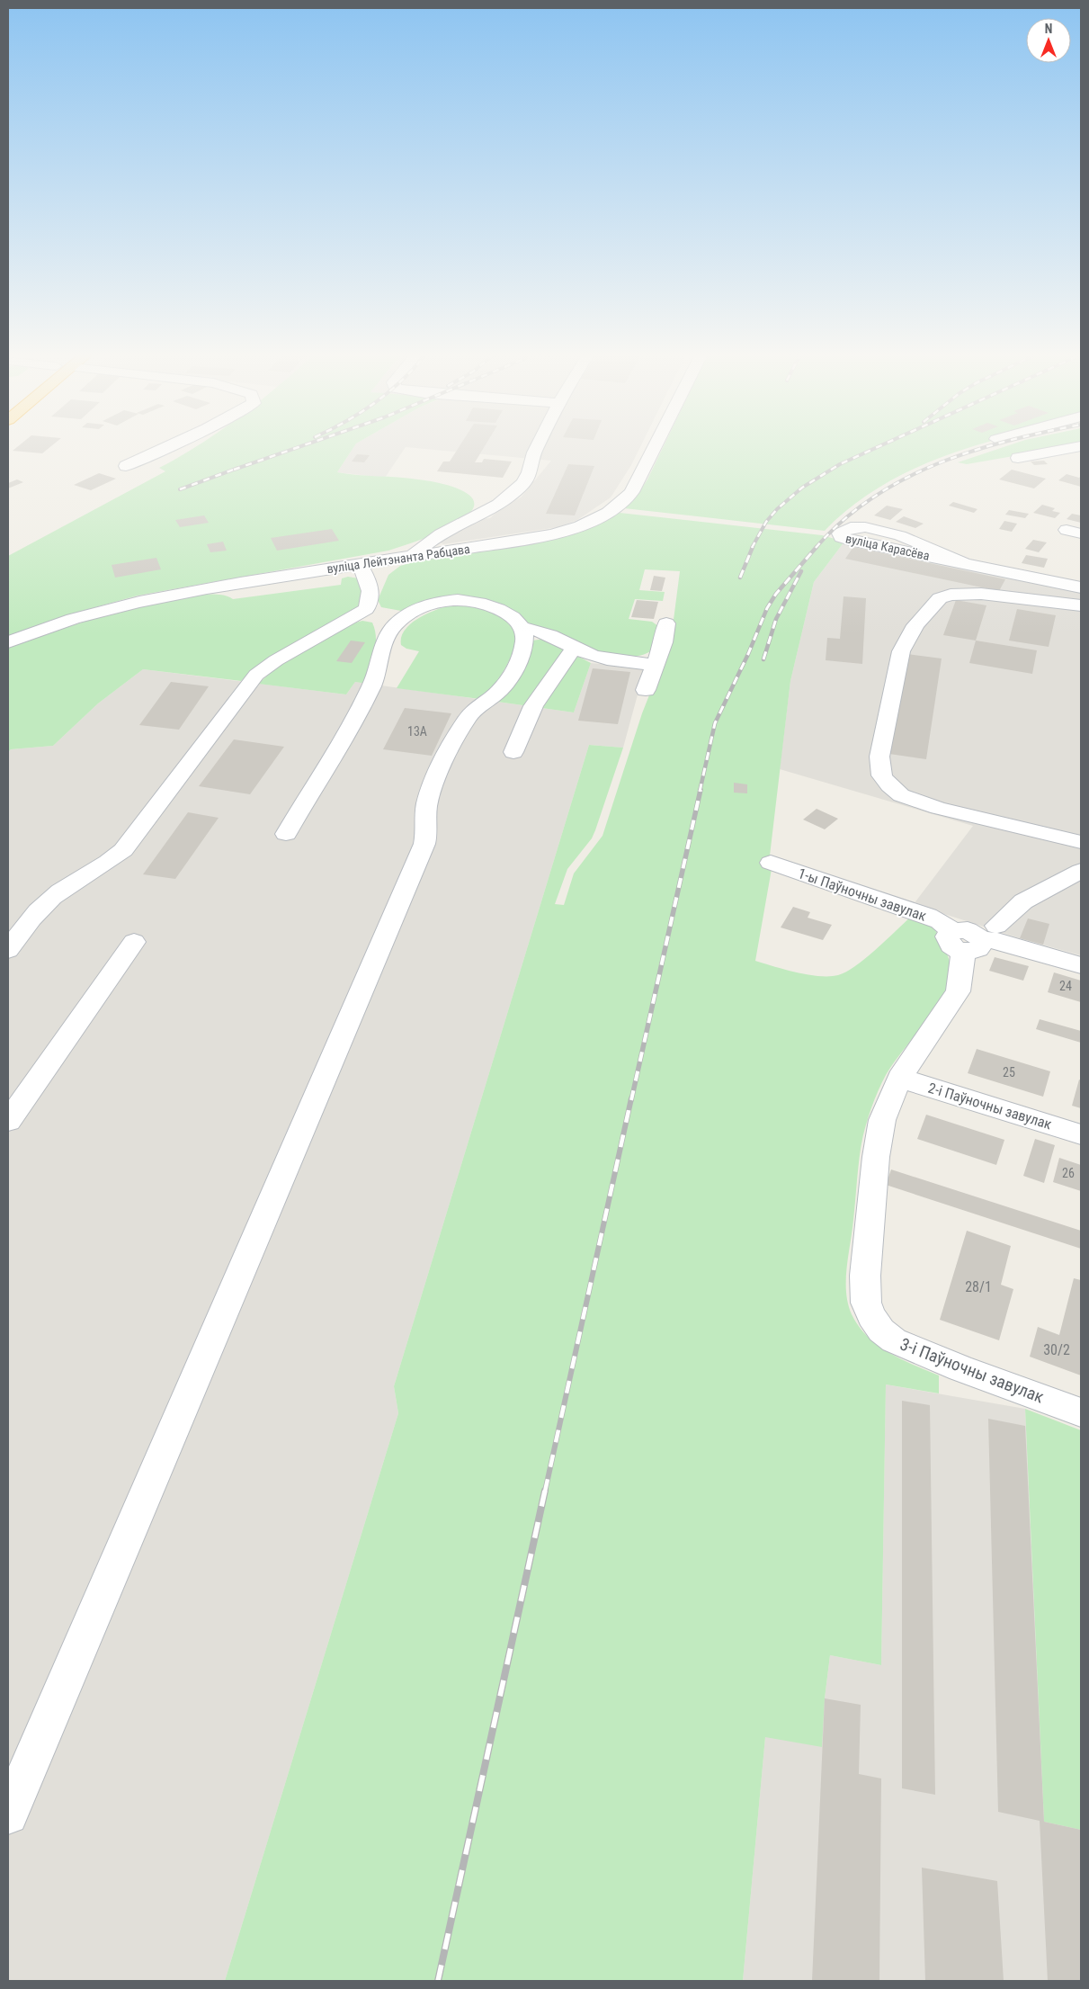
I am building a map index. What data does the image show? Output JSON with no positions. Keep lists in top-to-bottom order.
{
  "streets": {
    "street": [
      "вуліца Карасёва",
      "вуліца Лейтэнанта Рабцава",
      "1-ы Паўночны завулак",
      "2-і Паўночны завулак",
      "3-і Паўночны завулак"
    ]
  },
  "crossings": [
    ["2-і Паўночны завулак", "3-і Паўночны завулак"]
  ],
  "house_numbers": [
    "13А",
    "24",
    "25",
    "26",
    "28/1",
    "30/2"
  ],
  "north": "top"
}
